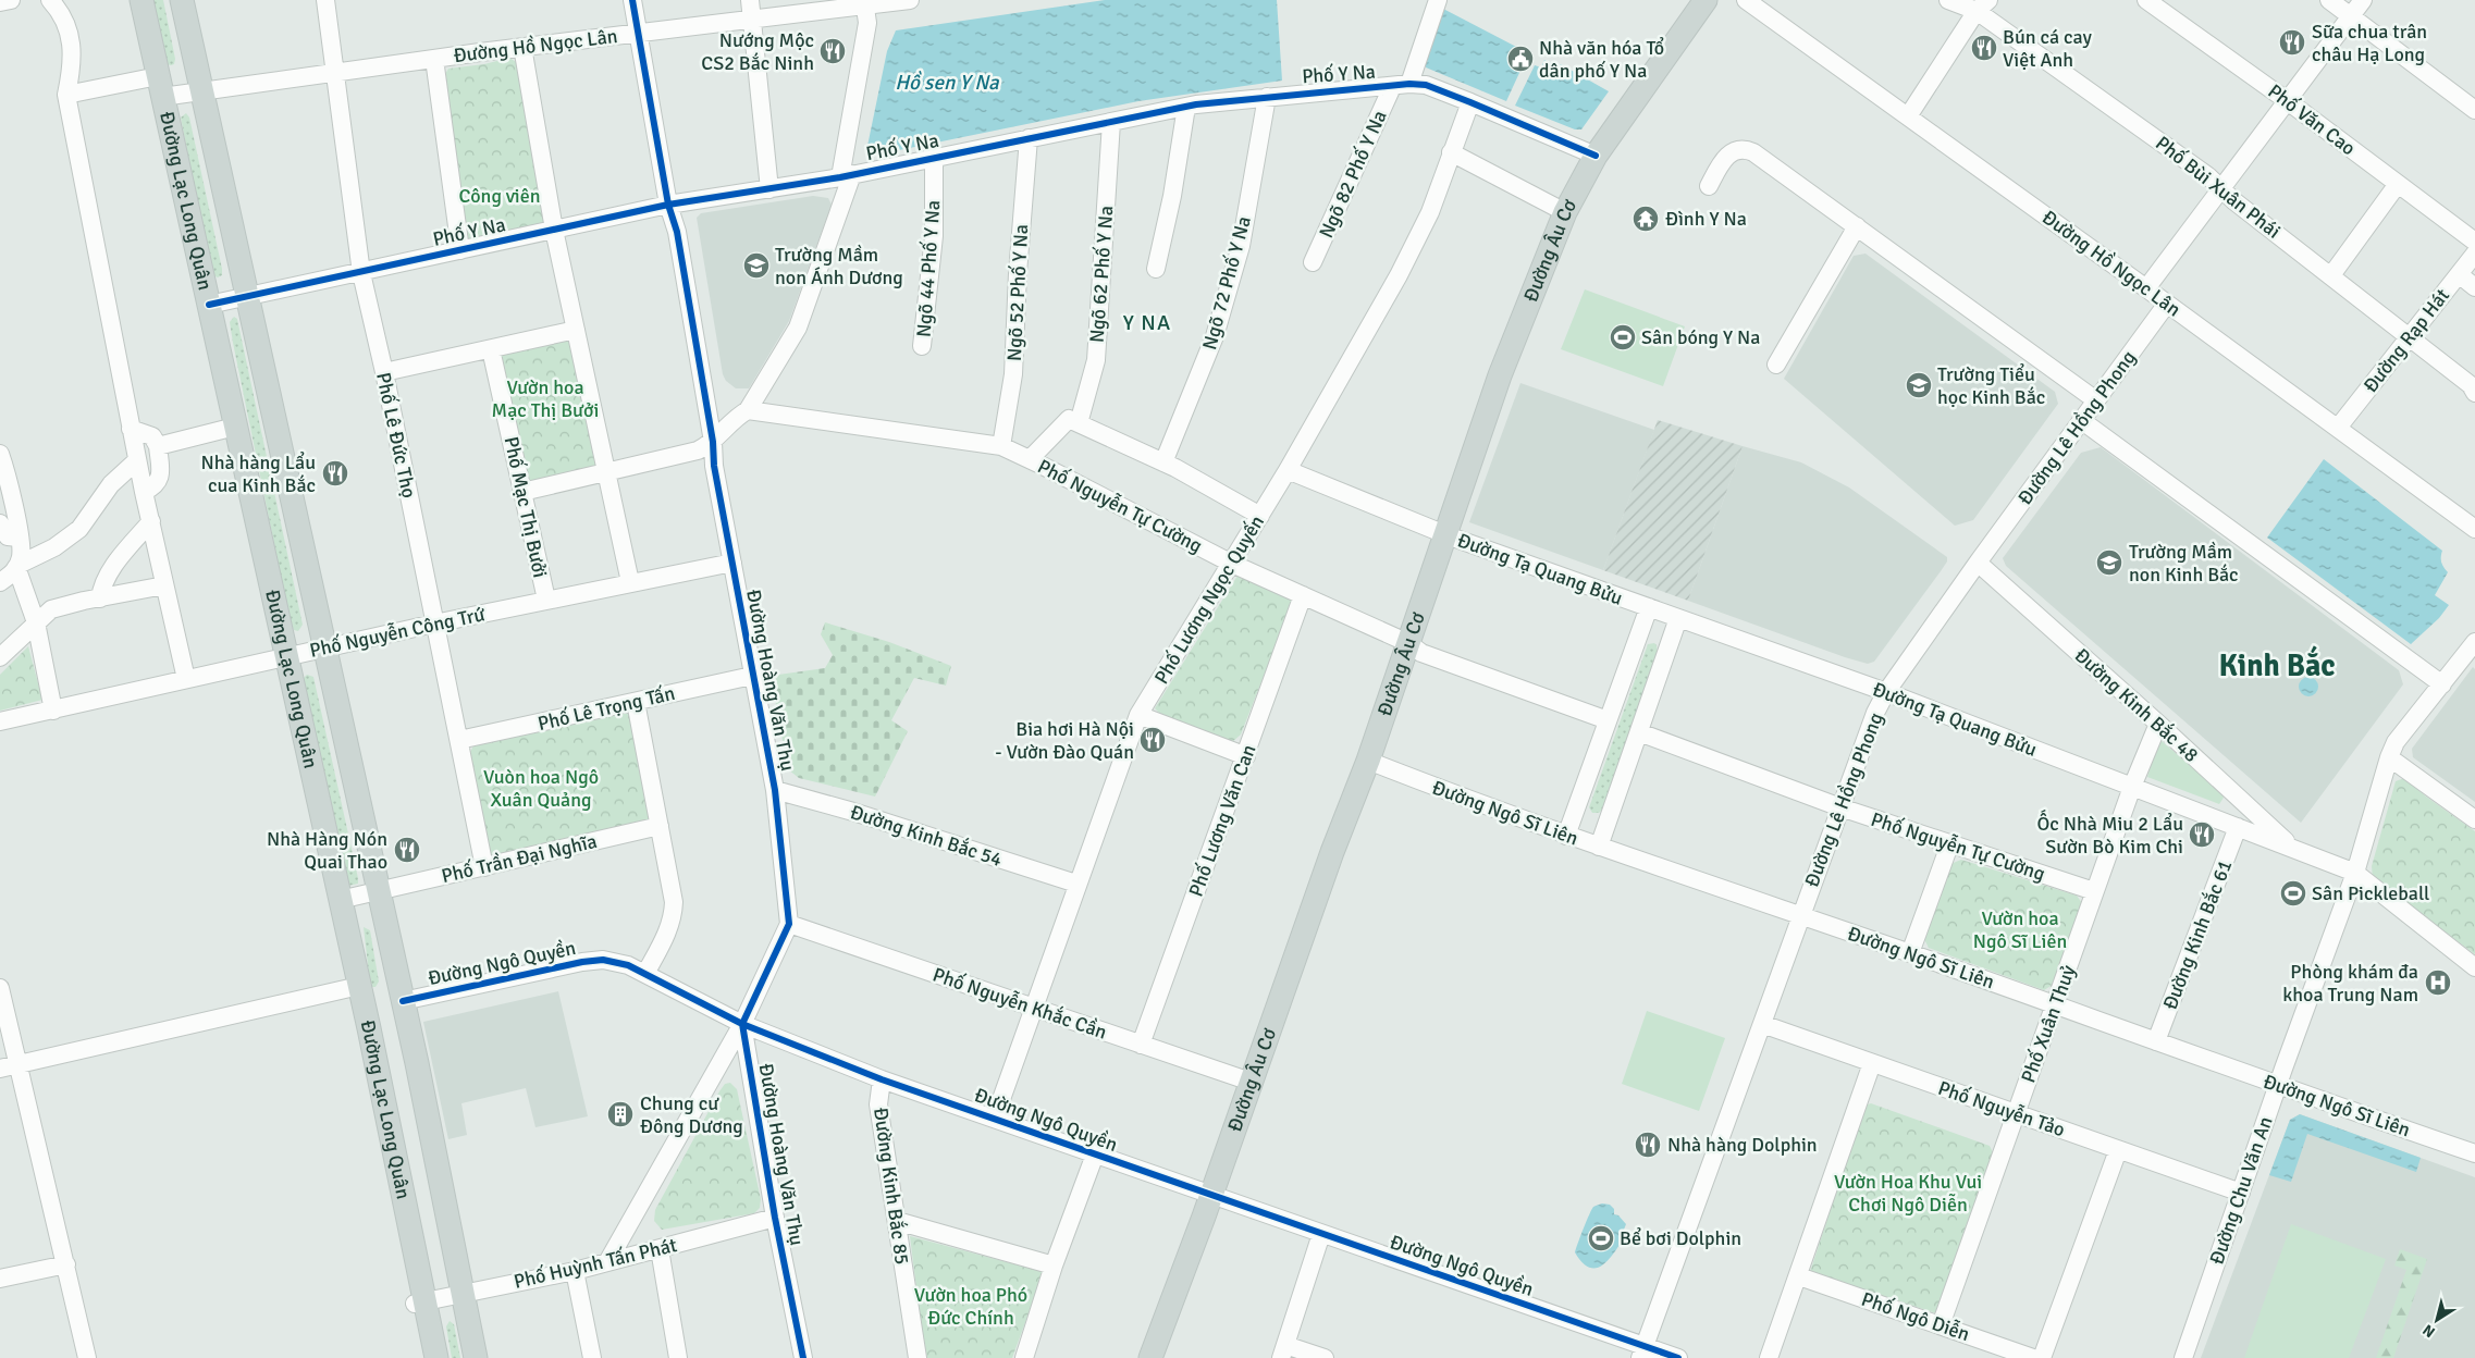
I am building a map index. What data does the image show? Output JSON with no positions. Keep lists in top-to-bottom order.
{
  "streets": {
    "main road": ["Đường Lạc Long Quân", "Đường Âu Cơ"],
    "street": [
      "Đường Hồ Ngọc Lân",
      "Phố Y Na",
      "Phố Văn Cao",
      "Ngõ 82 Phố Y Na",
      "Phố Bùi Xuân Phái",
      "Ngõ 44 Phố Y Na",
      "Ngõ 62 Phố Y Na",
      "Ngõ 72 Phố Y Na",
      "Ngõ 52 Phố Y Na",
      "Đường Rạp Hát",
      "Đường Lê Hồng Phong",
      "Phố Lê Đức Thọ",
      "Phố Nguyễn Tự Cường",
      "Phố Mạc Thị Bưởi",
      "Đường Tạ Quang Bửu",
      "Phố Lương Ngọc Quyến",
      "Phố Nguyễn Công Trứ",
      "Đường Hoàng Văn Thụ",
      "Đường Kinh Bắc 48",
      "Phố Lê Trọng Tấn",
      "Đường Ngô Sĩ Liên",
      "Phố Lương Văn Can",
      "Đường Kinh Bắc 54",
      "Phố Trần Đại Nghĩa",
      "Đường Kinh Bắc 61",
      "Đường Ngô Quyền",
      "Phố Nguyễn Khắc Cần",
      "Phố Xuân Thuỷ",
      "Phố Nguyễn Tảo",
      "Đường Kinh Bắc 85",
      "Đường Chu Văn An",
      "Phố Huỳnh Tấn Phát",
      "Phố Ngô Diễn"
    ]
  },
  "crossings": [
    ["Đường Hồ Ngọc Lân", "Đường Lạc Long Quân"],
    ["Đường Hồ Ngọc Lân", "Đường Rạp Hát"],
    ["Đường Hồ Ngọc Lân", "Đường Lê Hồng Phong"],
    ["Đường Hồ Ngọc Lân", "Phố Lê Đức Thọ"],
    ["Đường Hồ Ngọc Lân", "Đường Hoàng Văn Thụ"],
    ["Phố Y Na", "Ngõ 82 Phố Y Na"],
    ["Phố Y Na", "Đường Lạc Long Quân"],
    ["Phố Y Na", "Đường Âu Cơ"],
    ["Phố Y Na", "Ngõ 44 Phố Y Na"],
    ["Phố Y Na", "Ngõ 62 Phố Y Na"],
    ["Phố Y Na", "Ngõ 72 Phố Y Na"],
    ["Phố Y Na", "Ngõ 52 Phố Y Na"],
    ["Phố Y Na", "Phố Lê Đức Thọ"],
    ["Phố Y Na", "Phố Lương Ngọc Quyến"],
    ["Phố Y Na", "Đường Hoàng Văn Thụ"],
    ["Phố Bùi Xuân Phái", "Đường Rạp Hát"],
    ["Đường Lạc Long Quân", "Phố Nguyễn Công Trứ"],
    ["Đường Lạc Long Quân", "Phố Trần Đại Nghĩa"],
    ["Đường Lạc Long Quân", "Đường Ngô Quyền"],
    ["Đường Lạc Long Quân", "Phố Huỳnh Tấn Phát"],
    ["Đường Âu Cơ", "Phố Nguyễn Tự Cường"],
    ["Đường Âu Cơ", "Đường Tạ Quang Bửu"],
    ["Đường Âu Cơ", "Đường Ngô Sĩ Liên"],
    ["Đường Âu Cơ", "Đường Ngô Quyền"],
    ["Đường Âu Cơ", "Phố Nguyễn Khắc Cần"],
    ["Ngõ 52 Phố Y Na", "Phố Nguyễn Tự Cường"],
    ["Đường Lê Hồng Phong", "Phố Nguyễn Tự Cường"],
    ["Đường Lê Hồng Phong", "Đường Tạ Quang Bửu"],
    ["Đường Lê Hồng Phong", "Đường Kinh Bắc 48"],
    ["Đường Lê Hồng Phong", "Đường Ngô Sĩ Liên"],
    ["Đường Lê Hồng Phong", "Đường Ngô Quyền"],
    ["Đường Lê Hồng Phong", "Phố Nguyễn Tảo"],
    ["Phố Lê Đức Thọ", "Phố Nguyễn Công Trứ"],
    ["Phố Lê Đức Thọ", "Phố Lê Trọng Tấn"],
    ["Phố Lê Đức Thọ", "Phố Trần Đại Nghĩa"],
    ["Phố Nguyễn Tự Cường", "Phố Lương Ngọc Quyến"],
    ["Phố Nguyễn Tự Cường", "Phố Lương Văn Can"],
    ["Phố Nguyễn Tự Cường", "Phố Xuân Thuỷ"],
    ["Phố Mạc Thị Bưởi", "Phố Nguyễn Công Trứ"],
    ["Đường Tạ Quang Bửu", "Phố Lương Ngọc Quyến"],
    ["Đường Tạ Quang Bửu", "Đường Kinh Bắc 48"],
    ["Đường Tạ Quang Bửu", "Đường Kinh Bắc 61"],
    ["Đường Tạ Quang Bửu", "Phố Xuân Thuỷ"],
    ["Đường Tạ Quang Bửu", "Đường Chu Văn An"],
    ["Phố Lương Ngọc Quyến", "Đường Kinh Bắc 54"],
    ["Phố Lương Ngọc Quyến", "Đường Ngô Quyền"],
    ["Phố Lương Ngọc Quyến", "Phố Nguyễn Khắc Cần"],
    ["Phố Nguyễn Công Trứ", "Đường Hoàng Văn Thụ"],
    ["Đường Hoàng Văn Thụ", "Phố Lê Trọng Tấn"],
    ["Đường Hoàng Văn Thụ", "Đường Kinh Bắc 54"],
    ["Đường Hoàng Văn Thụ", "Đường Ngô Quyền"],
    ["Đường Hoàng Văn Thụ", "Phố Nguyễn Khắc Cần"],
    ["Đường Hoàng Văn Thụ", "Phố Huỳnh Tấn Phát"],
    ["Đường Kinh Bắc 48", "Phố Xuân Thuỷ"],
    ["Đường Ngô Sĩ Liên", "Đường Kinh Bắc 61"],
    ["Đường Ngô Sĩ Liên", "Phố Xuân Thuỷ"],
    ["Đường Ngô Sĩ Liên", "Đường Chu Văn An"],
    ["Phố Lương Văn Can", "Phố Nguyễn Khắc Cần"],
    ["Đường Ngô Quyền", "Đường Kinh Bắc 85"],
    ["Phố Xuân Thuỷ", "Phố Nguyễn Tảo"],
    ["Phố Xuân Thuỷ", "Phố Ngô Diễn"],
    ["Phố Nguyễn Tảo", "Đường Chu Văn An"]
  ],
  "districts": ["Y NA", "Kinh Bắc"],
  "water": ["Hồ sen Y Na"],
  "parks": [
    "Công viên",
    "Vườn hoa Mạc Thị Bưởi",
    "Vuòn hoa Ngô Xuân Quảng",
    "Vườn hoa Ngô Sĩ Liên",
    "Vườn Hoa Khu Vui Chơi Ngô Diễn",
    "Vườn hoa Phó Đức Chính"
  ],
  "places": {
    "restaurant": [
      "Sữa chua trân châu Hạ Long",
      "Bún cá cay Việt Anh",
      "Nướng Mộc CS2 Bắc Ninh",
      "Nhà hàng Lẩu cua Kinh Bắc",
      "Bia hơi Hà Nội - Vườn Đào Quán",
      "Ốc Nhà Miu 2 Lẩu Sườn Bò Kim Chi",
      "Nhà Hàng Nón Quai Thao",
      "Nhà hàng Dolphin"
    ],
    "public building": ["Nhà văn hóa Tổ dân phố Y Na"],
    "temple": ["Đình Y Na"],
    "school or university": ["Trường Mầm non Ánh Dương", "Trường Tiểu học Kinh Bắc", "Trường Mầm non Kinh Bắc"],
    "sports": ["Sân bóng Y Na", "Sân Pickleball", "Bể bơi Dolphin"],
    "hospital": ["Phòng khám đa khoa Trung Nam"],
    "building": ["Chung cư Đông Dương"]
  },
  "north": "bottom left"
}
